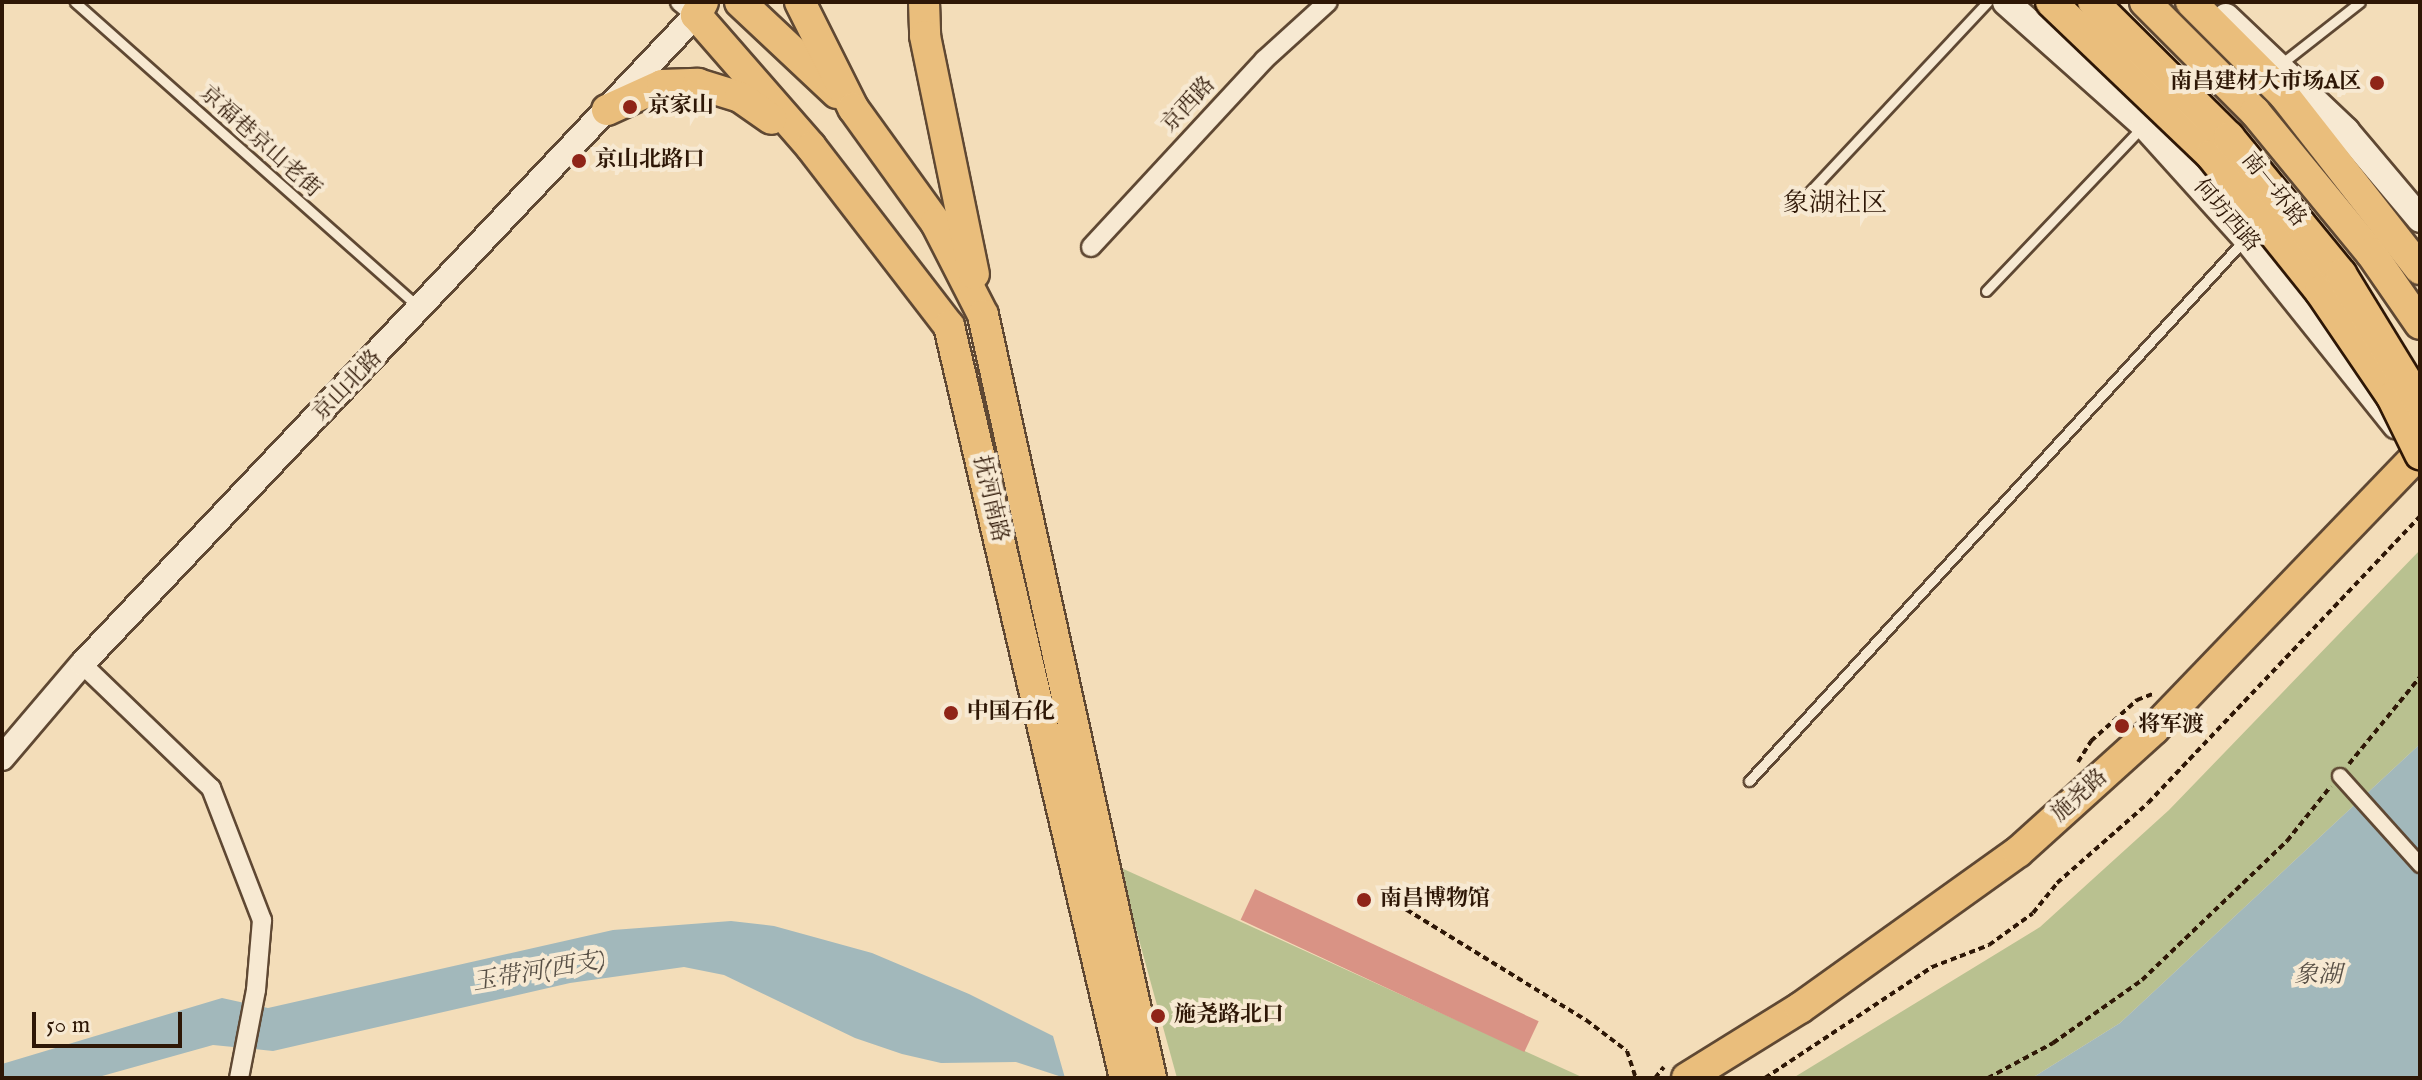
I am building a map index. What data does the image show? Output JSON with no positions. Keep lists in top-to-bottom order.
{
  "streets": {
    "main road": [
      "南一环路",
      "何坊西路",
      "抚河南路",
      "施尧路"
    ],
    "street": ["京西路", "京山北路"],
    "lane": ["京福巷京山老街"]
  },
  "crossings": [
    ["京福巷京山老街", "京山北路"],
    ["何坊西路", "施尧路"],
    ["京山北路", "抚河南路"]
  ],
  "districts": ["象湖社区"],
  "water": ["玉带河(西支)", "象湖"],
  "places": [
    "南昌建材大市场A区",
    "京家山",
    "京山北路口",
    "中国石化",
    "将军渡",
    "南昌博物馆",
    "施尧路北口"
  ],
  "scale_bar": "50 m"
}
